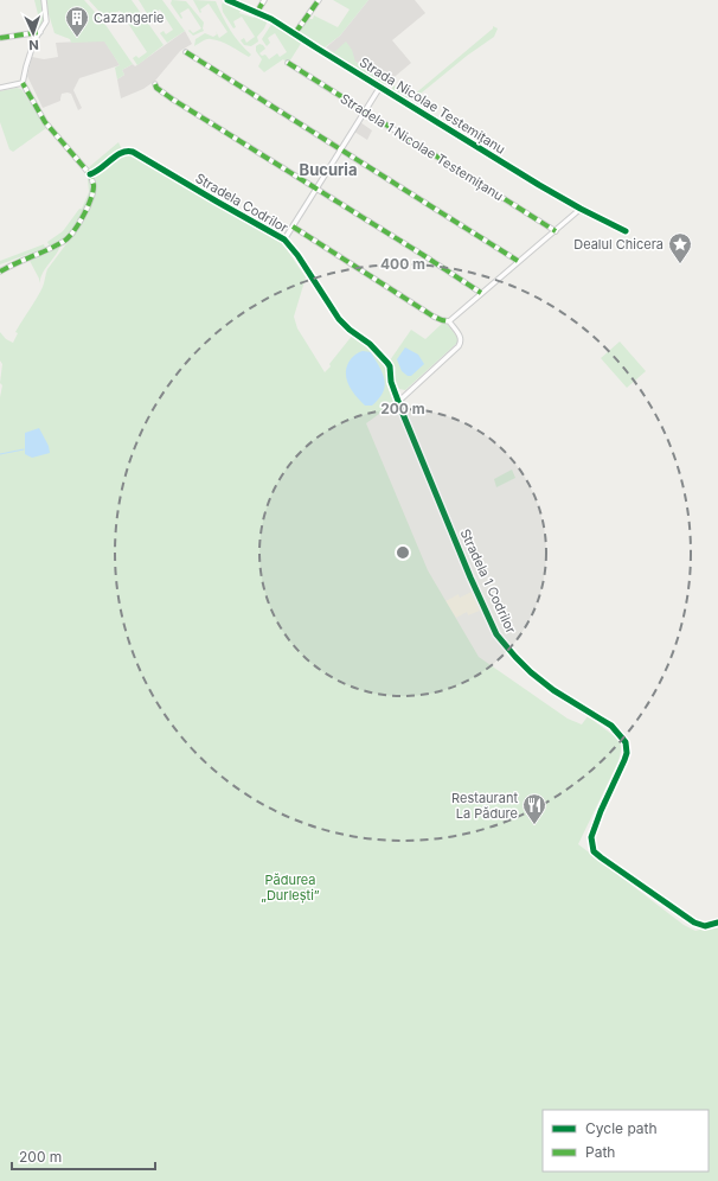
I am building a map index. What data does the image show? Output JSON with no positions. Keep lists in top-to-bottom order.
{
  "streets": {
    "street": [
      "Strada Nicolae Testemițanu",
      "Stradela 1 Nicolae Testemițanu",
      "Stradela Codrilor",
      "Stradela 1 Codrilor"
    ]
  },
  "crossings": [
    ["Stradela Codrilor", "Stradela 1 Codrilor"]
  ],
  "districts": ["Bucuria"],
  "parks": ["Pădurea „Durlești”"],
  "places": {
    "building": ["Cazangerie"],
    "place": ["Dealul Chicera"],
    "restaurant": ["Restaurant La Pădure"]
  },
  "legend": ["Cycle path", "Path"],
  "scale_bar": "200 m",
  "north": "bottom",
  "rings": ["400 m", "200 m"]
}
